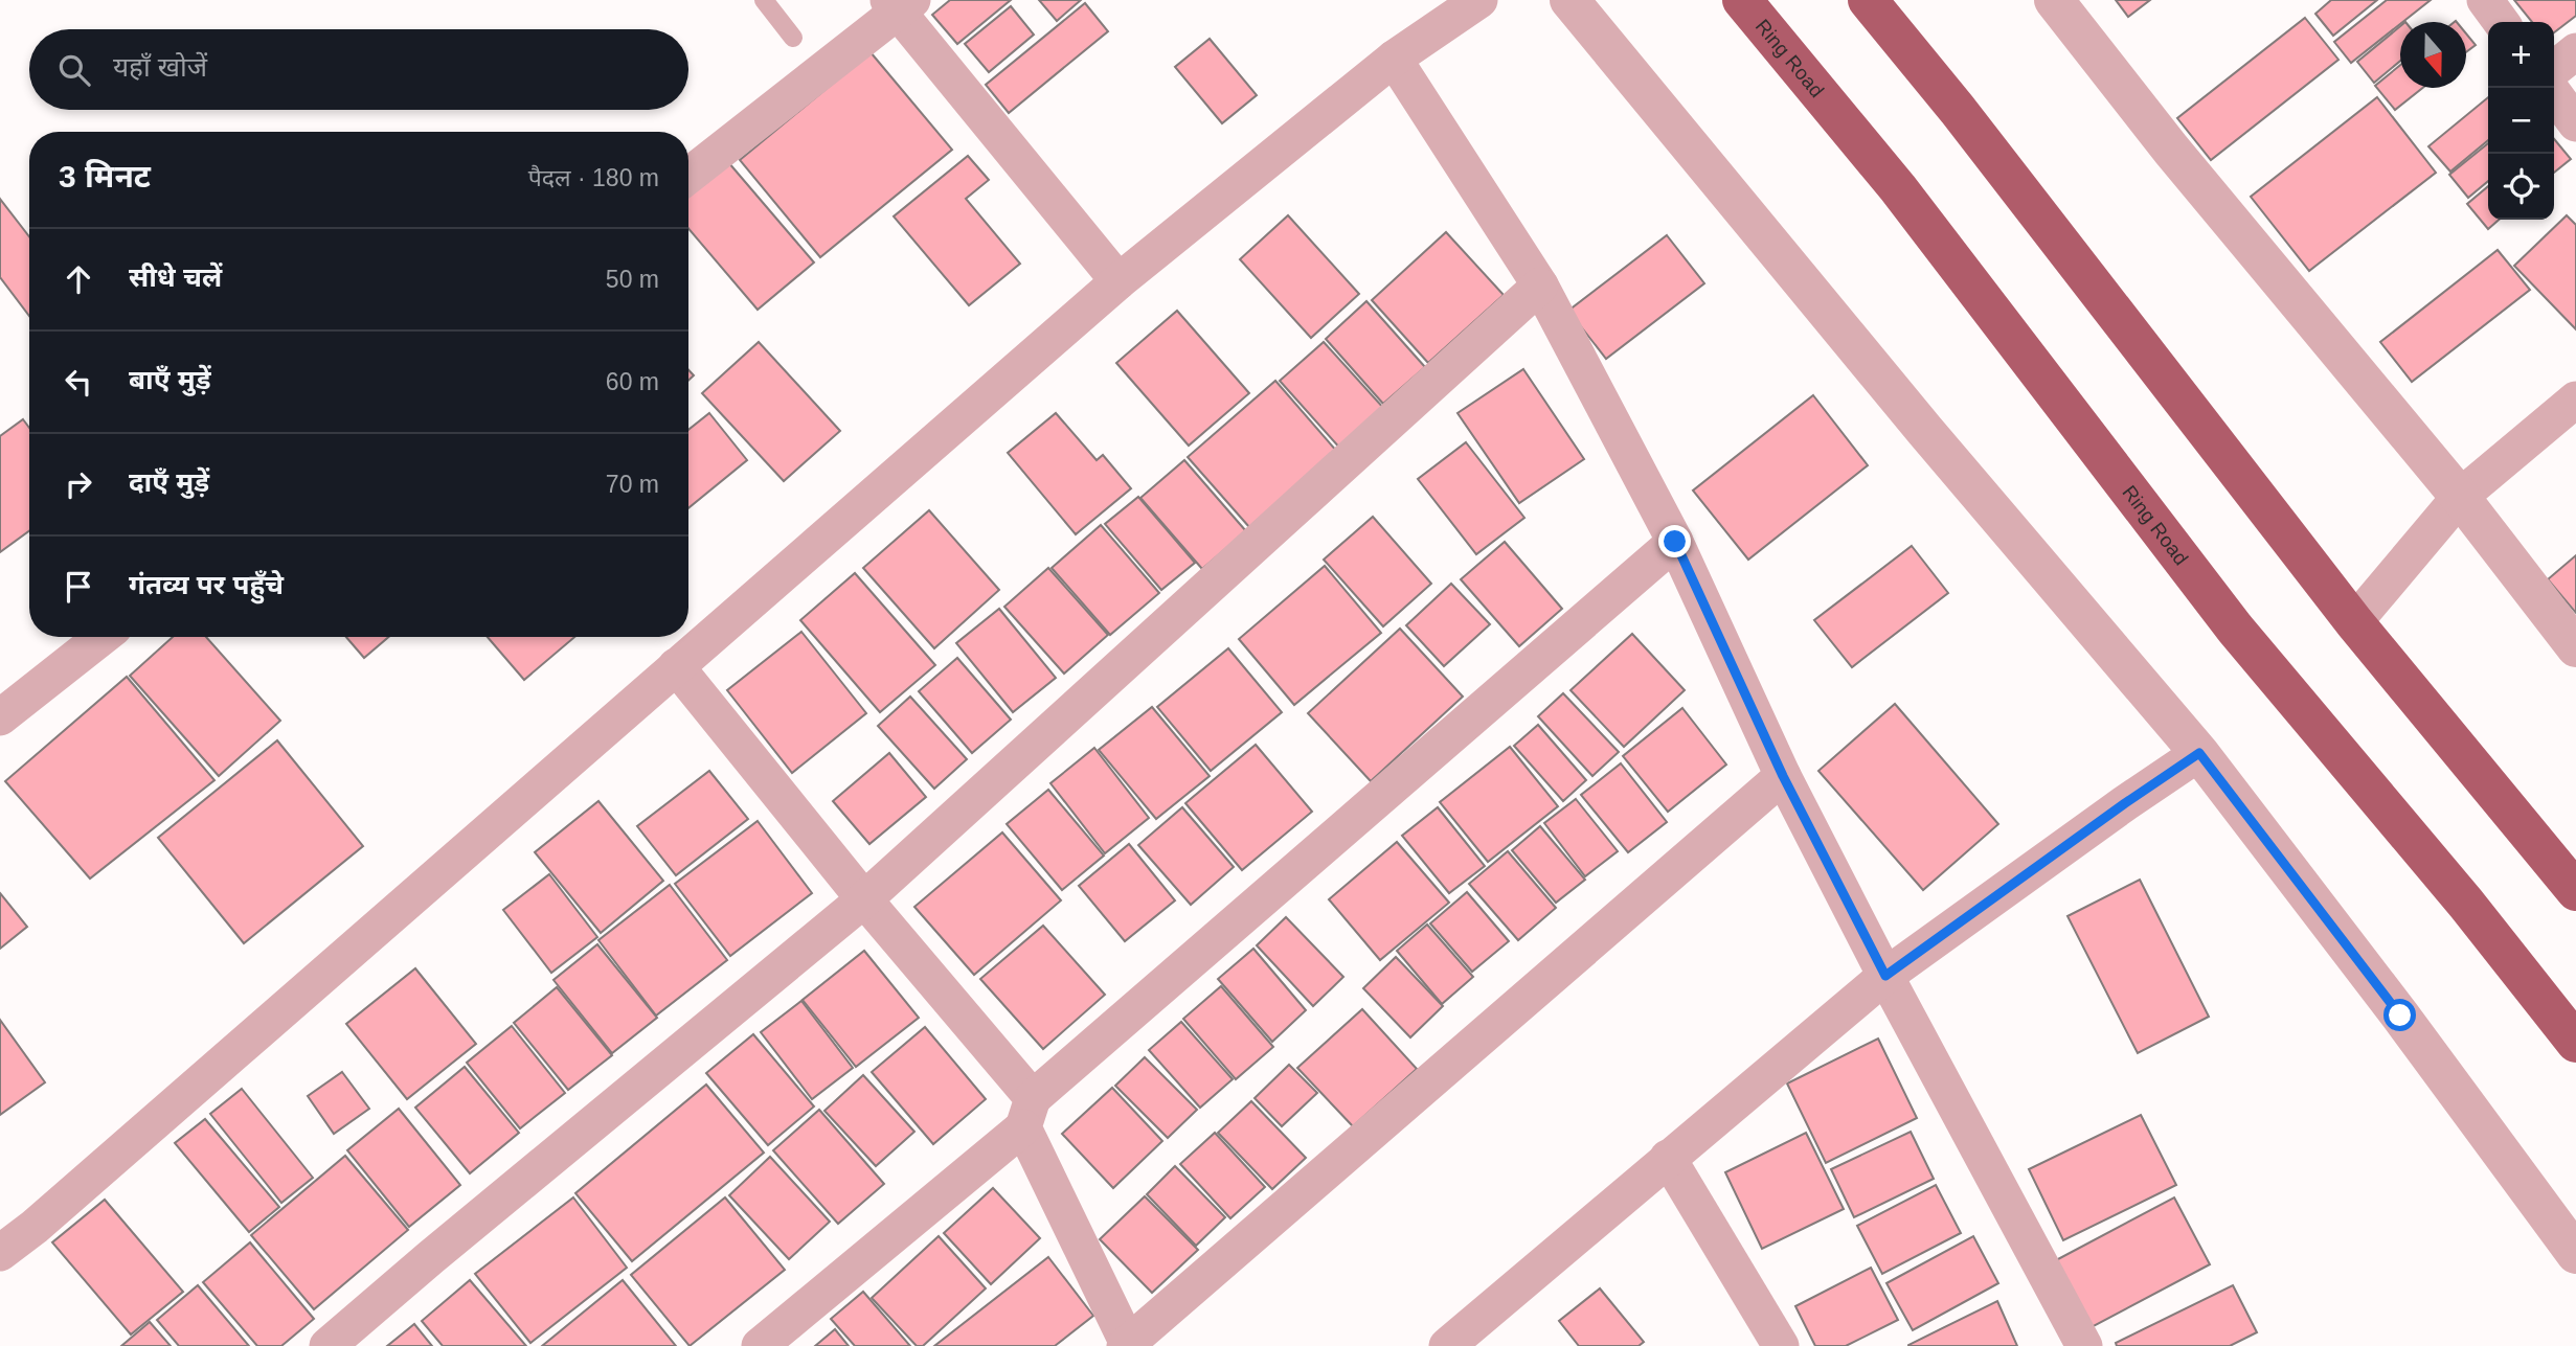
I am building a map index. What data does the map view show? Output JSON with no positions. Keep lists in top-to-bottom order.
{
  "streets": {
    "highway": ["Ring Road"]
  },
  "north": "bottom",
  "page": {
    "map_buttons": ["+", "−"],
    "search": "यहाँ खोजें",
    "heading": ["3 मिनट", "पैदल · 180 m"],
    "list": [
      ["सीधे चलें", "50 m"],
      ["बाएँ मुड़ें", "60 m"],
      ["दाएँ मुड़ें", "70 m"],
      "गंतव्य पर पहुँचे"
    ]
  }
}
